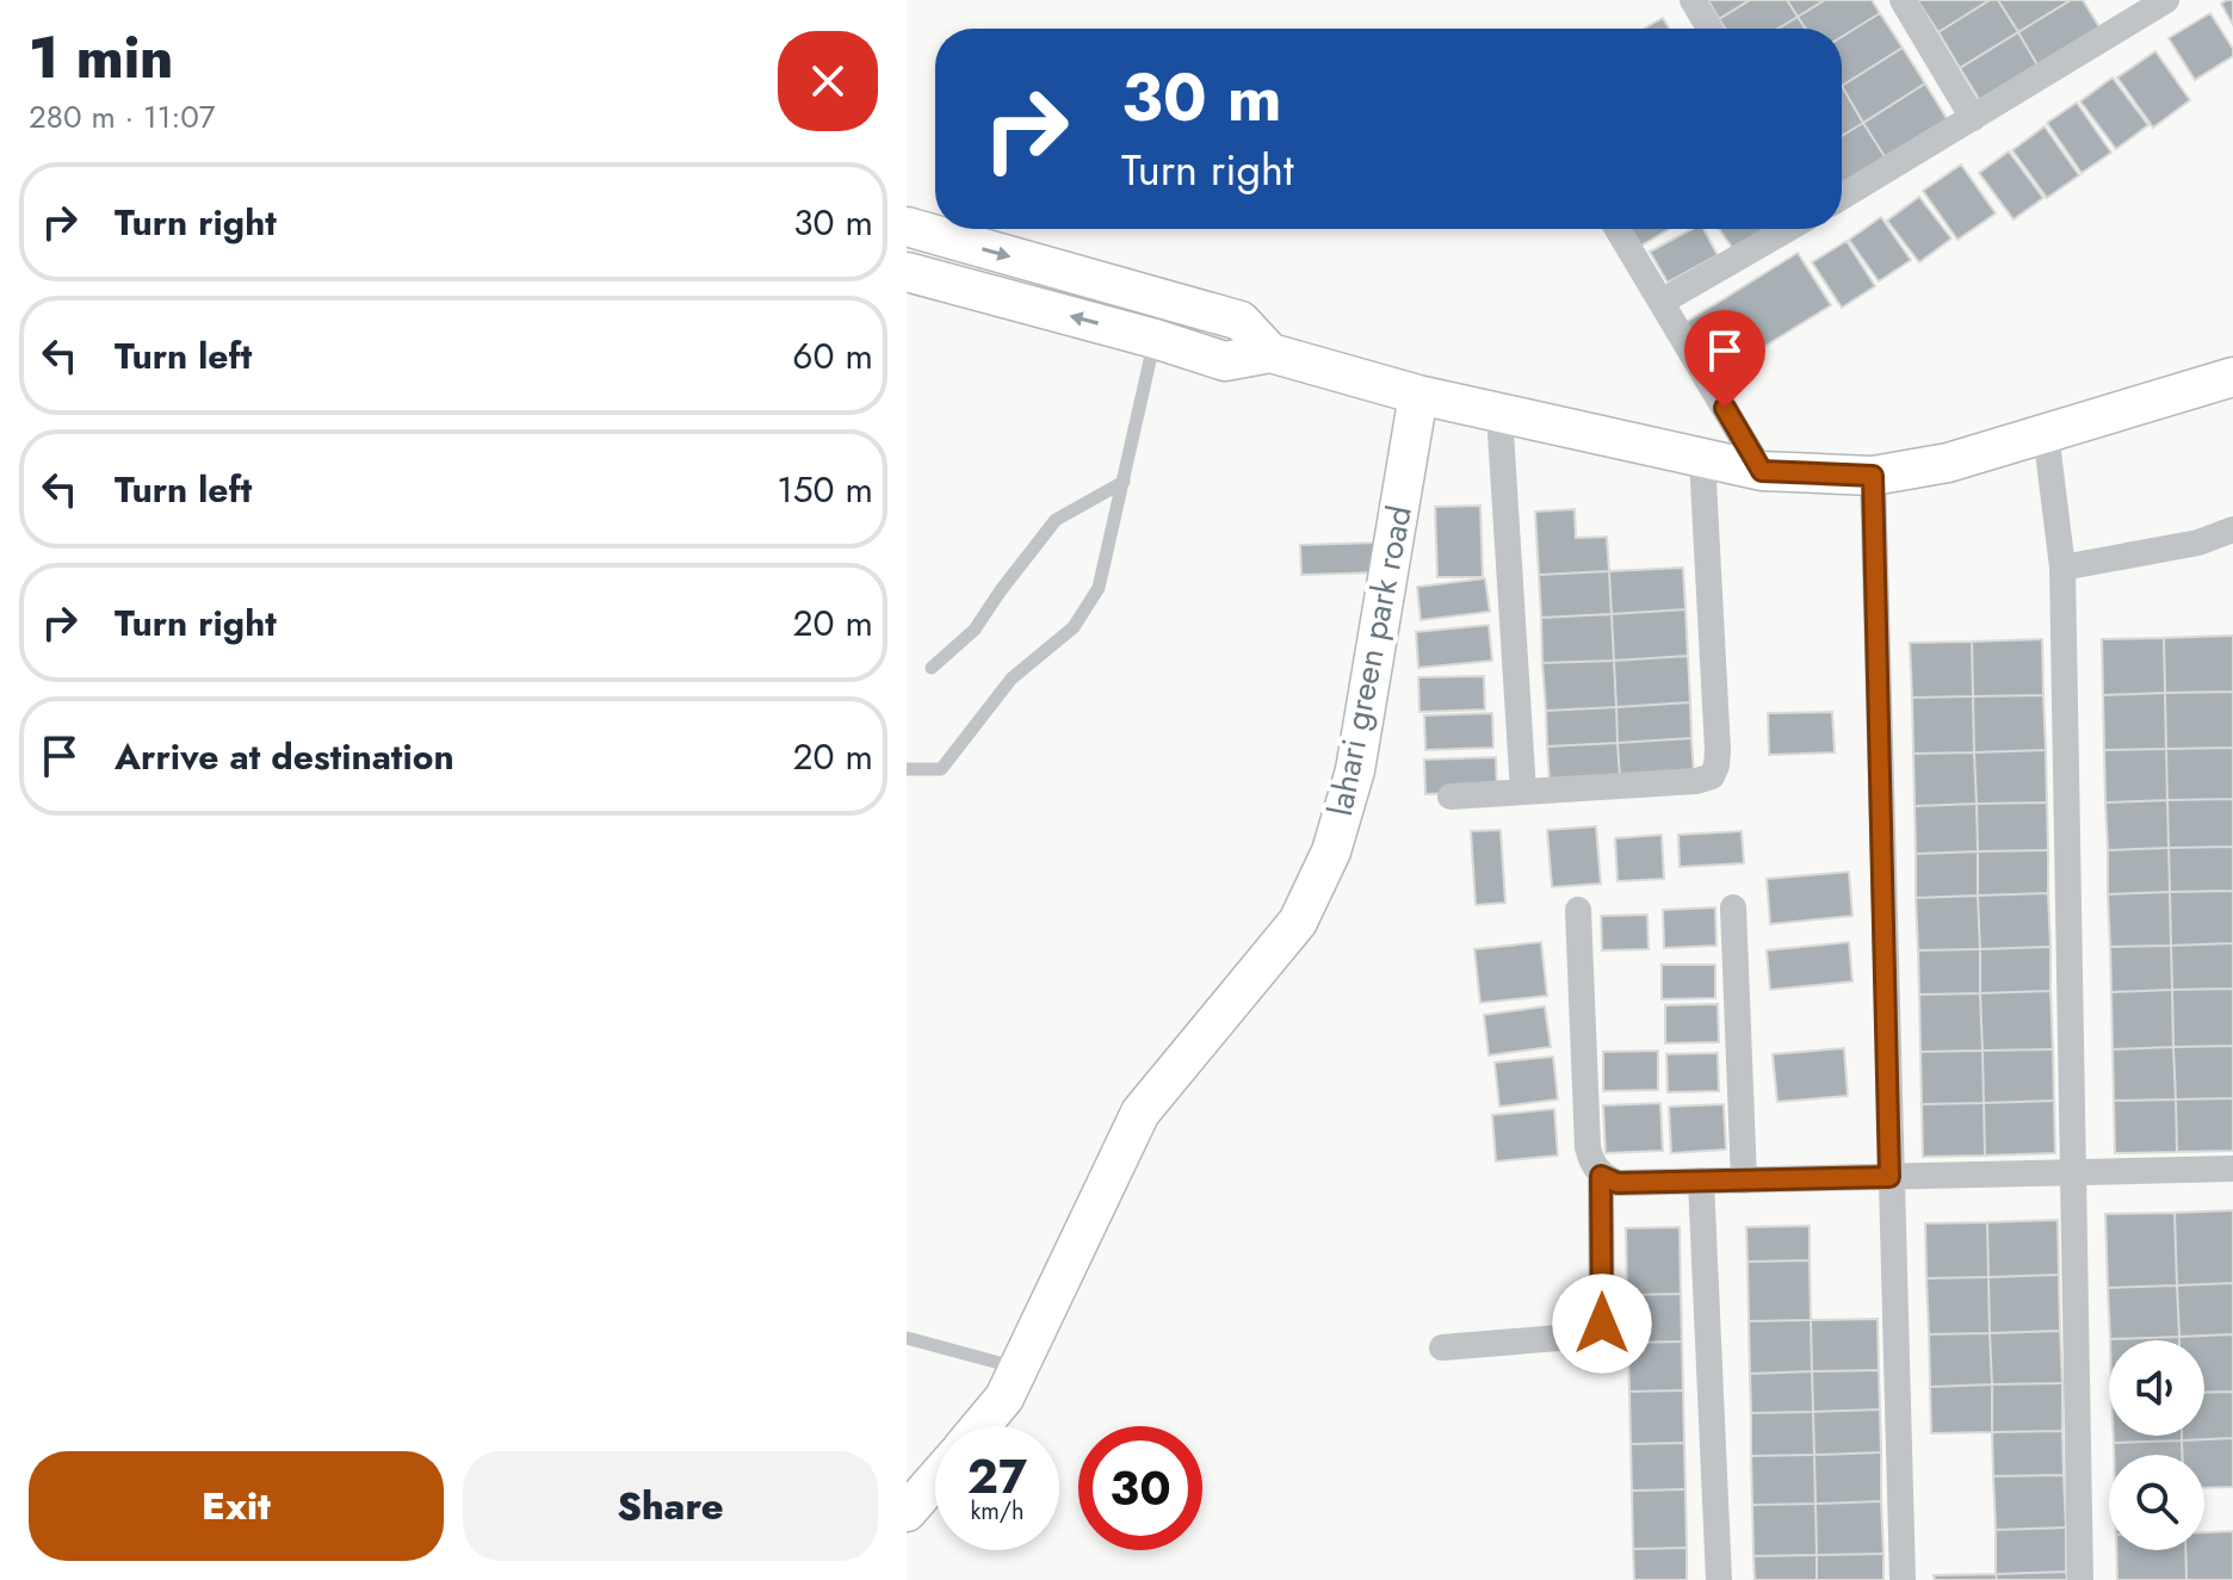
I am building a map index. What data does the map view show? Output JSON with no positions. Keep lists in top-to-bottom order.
{
  "streets": {
    "main road": ["lahari green park road"]
  },
  "page": {
    "heading": ["1 min", "280 m · 11:07"],
    "turn": ["30 m", "Turn right"],
    "list": [
      {
        "name": "Turn right",
        "value": "30 m"
      },
      {
        "name": "Turn left",
        "value": "60 m"
      },
      {
        "name": "Turn left",
        "value": "150 m"
      },
      {
        "name": "Turn right",
        "value": "20 m"
      },
      {
        "name": "Arrive at destination",
        "value": "20 m"
      }
    ],
    "speed": "27 km/h",
    "limit": "30",
    "buttons": ["Exit", "Share"]
  }
}
